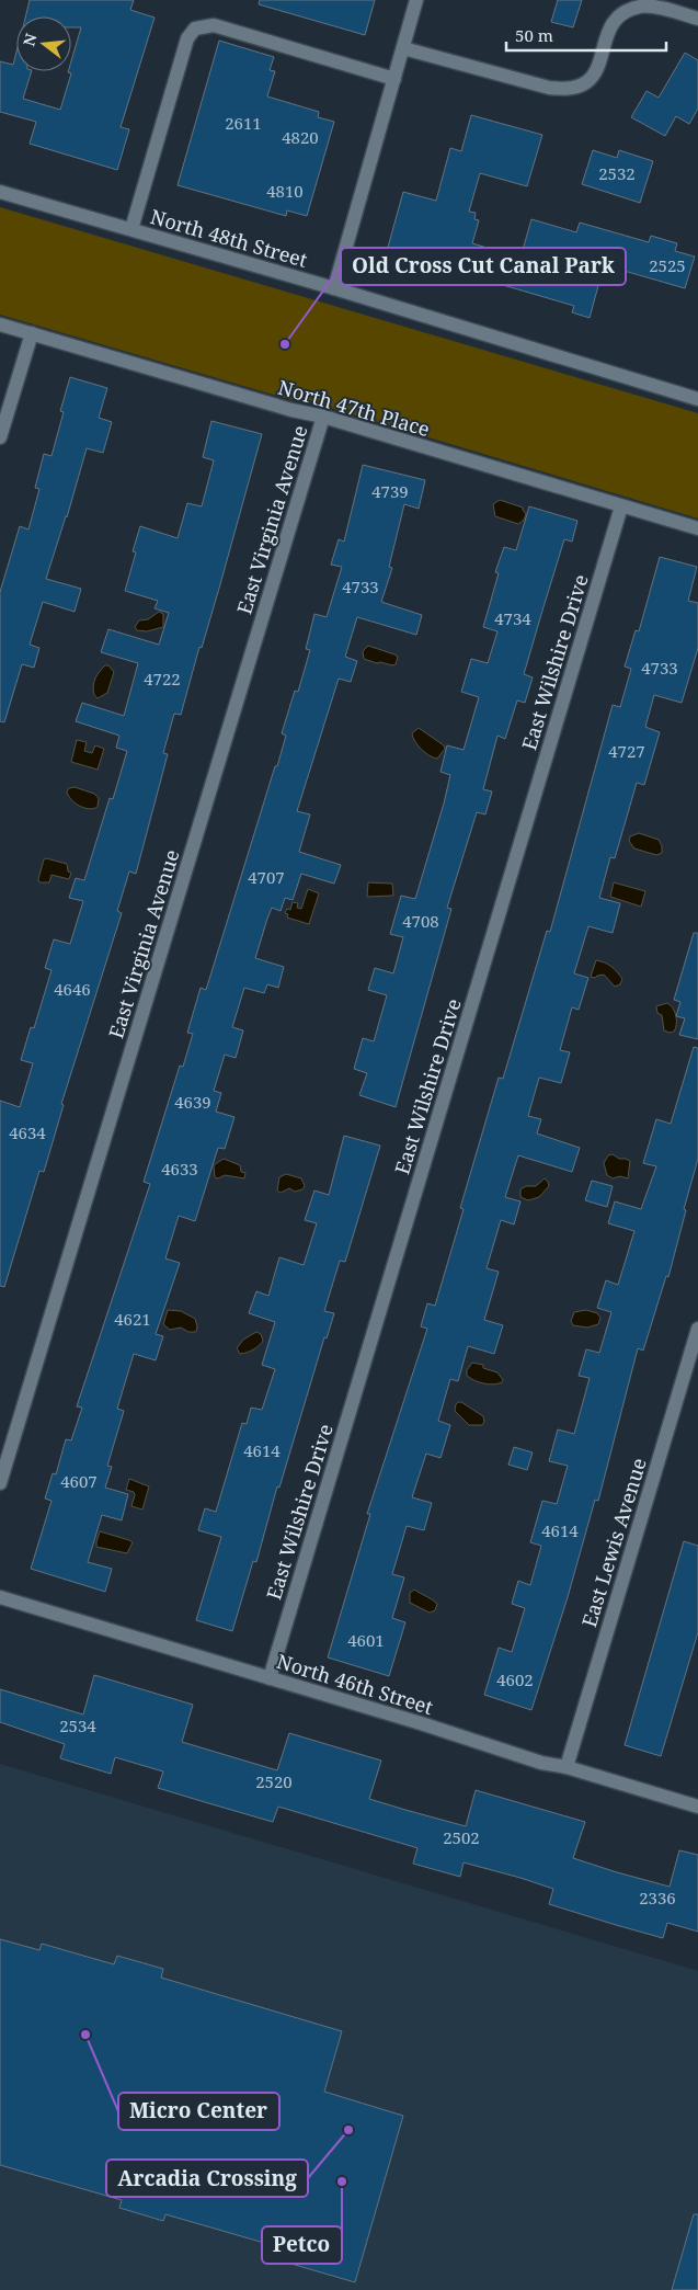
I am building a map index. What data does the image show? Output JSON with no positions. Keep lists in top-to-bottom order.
{
  "streets": {
    "street": [
      "North 48th Street",
      "North 47th Place",
      "East Virginia Avenue",
      "East Wilshire Drive",
      "East Lewis Avenue",
      "North 46th Street"
    ]
  },
  "crossings": [
    ["North 47th Place", "East Virginia Avenue"],
    ["North 47th Place", "East Wilshire Drive"],
    ["East Wilshire Drive", "North 46th Street"],
    ["East Lewis Avenue", "North 46th Street"]
  ],
  "places": [
    "Old Cross Cut Canal Park",
    "Micro Center",
    "Arcadia Crossing",
    "Petco"
  ],
  "house_numbers": [
    "2611",
    "4820",
    "2532",
    "4810",
    "2525",
    "4739",
    "4733",
    "4734",
    "4733",
    "4722",
    "4727",
    "4707",
    "4708",
    "4646",
    "4639",
    "4634",
    "4633",
    "4621",
    "4614",
    "4607",
    "4614",
    "4601",
    "4602",
    "2534",
    "2520",
    "2502",
    "2336"
  ],
  "scale_bar": "50 m",
  "north": "left"
}
